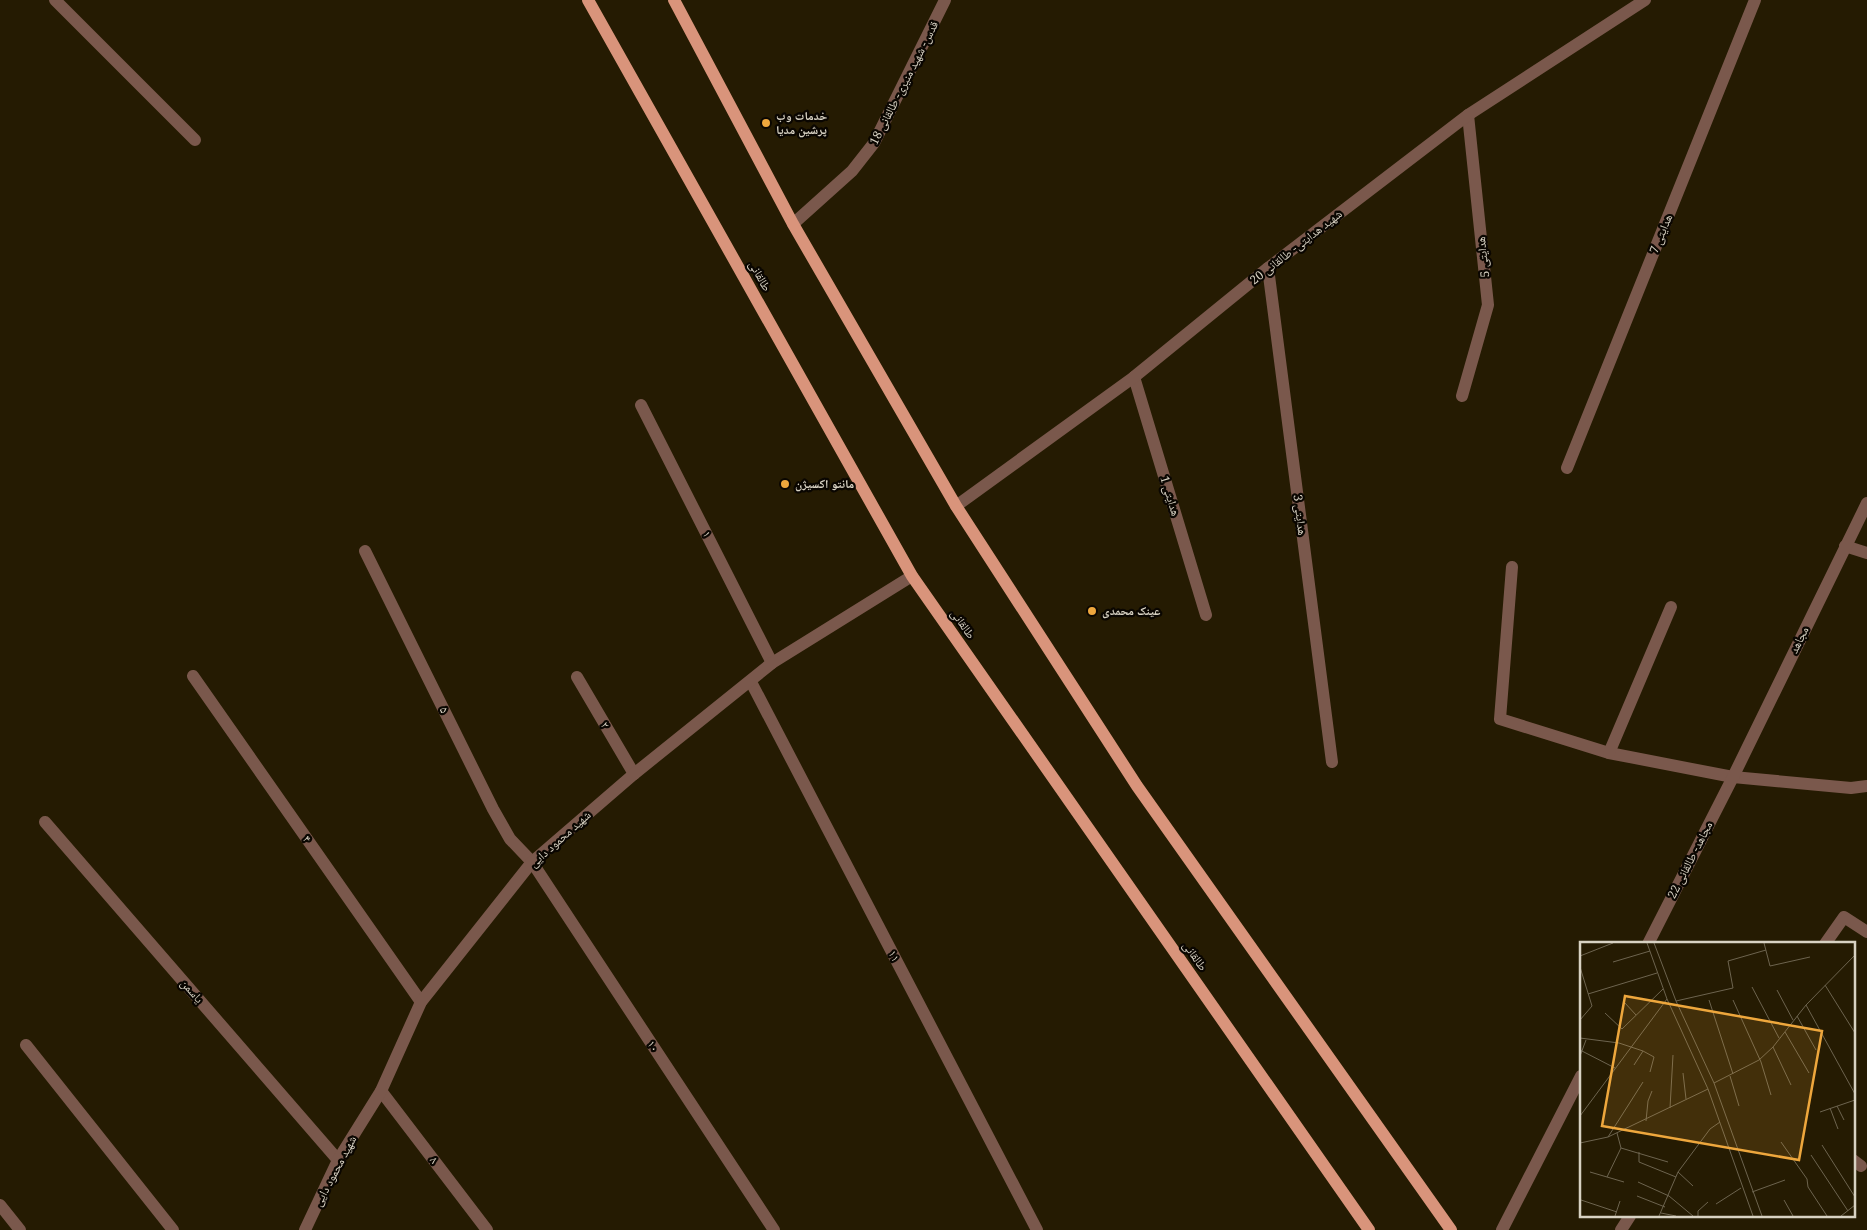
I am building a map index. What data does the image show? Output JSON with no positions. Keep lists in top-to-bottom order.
{
  "streets": {
    "main road": ["طالقانی"],
    "street": [
      "قدس- شهید منیری- طالقانی 18",
      "هدایتی 7",
      "شهید هدایتی- طالقانی 20",
      "هدایتی 5",
      "هدایتی 1",
      "هدایتی 3",
      "۱",
      "مجاهد",
      "۵",
      "۲",
      "۴",
      "شهید محمود دایی",
      "مجاهد- طالقانی 22",
      "۱۱",
      "یاسمن",
      "۱۰",
      "۸"
    ]
  },
  "crossings": [
    ["شهید هدایتی- طالقانی 20", "هدایتی 5"],
    ["شهید هدایتی- طالقانی 20", "هدایتی 1"],
    ["شهید هدایتی- طالقانی 20", "هدایتی 3"],
    ["طالقانی", "شهید محمود دایی"],
    ["۱", "شهید محمود دایی"],
    ["مجاهد", "مجاهد- طالقانی 22"],
    ["۵", "شهید محمود دایی"],
    ["۵", "۱۰"],
    ["۲", "شهید محمود دایی"],
    ["۴", "شهید محمود دایی"],
    ["شهید محمود دایی", "۱۱"],
    ["شهید محمود دایی", "یاسمن"],
    ["شهید محمود دایی", "۱۰"],
    ["شهید محمود دایی", "۸"]
  ],
  "places": ["خدمات وب پرشین مدیا", "مانتو اكسيژن", "عینک محمدی"]
}
